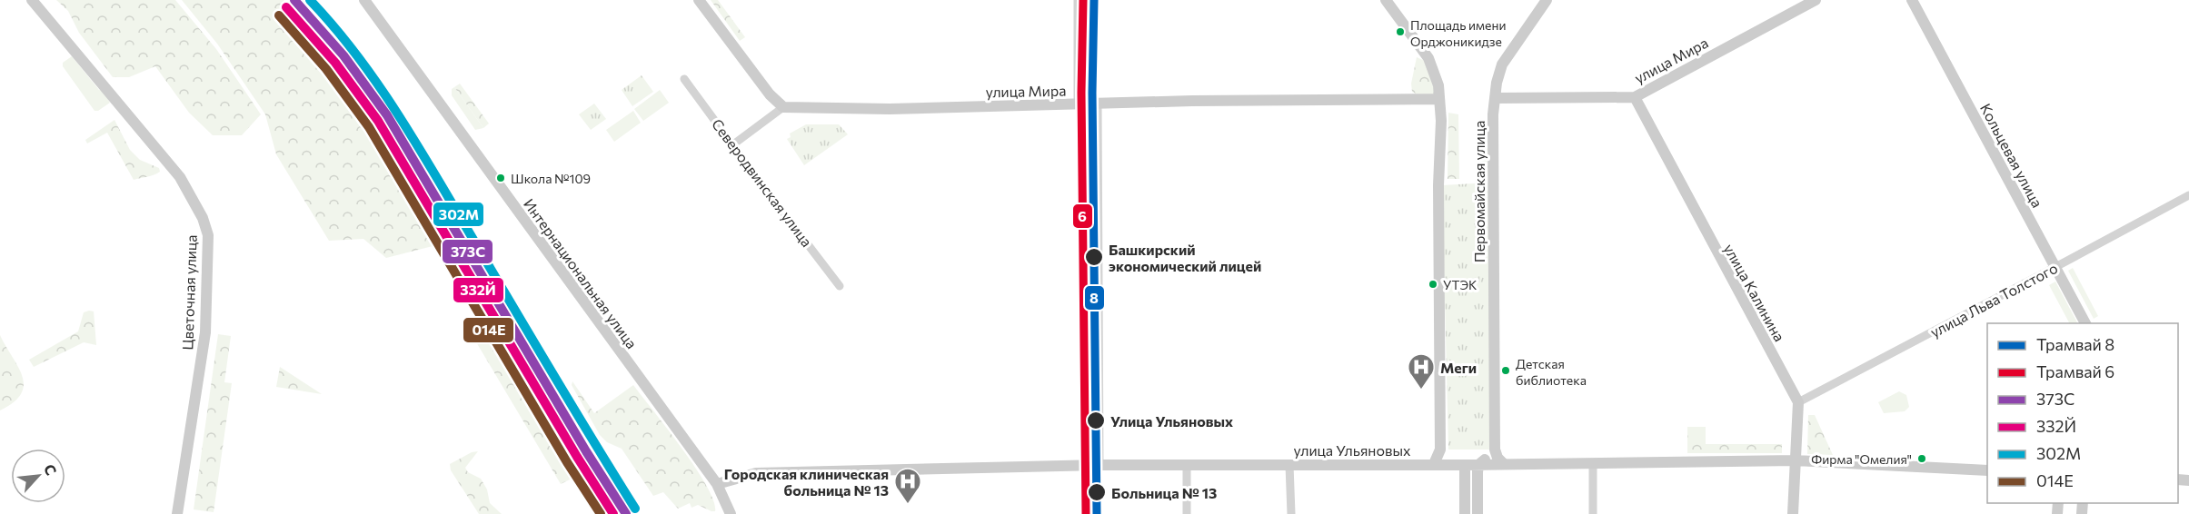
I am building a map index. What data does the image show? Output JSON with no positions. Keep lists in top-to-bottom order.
{
  "streets": {
    "main road": [
      "улица Мира",
      "Кольцевая улица",
      "Первомайская улица",
      "Интернациональная улица",
      "Цветочная улица",
      "улица Калинина",
      "улица Ульяновых"
    ],
    "street": ["Северодвинская улица", "улица Льва Толстого"]
  },
  "crossings": [
    ["улица Мира", "Первомайская улица"],
    ["улица Мира", "улица Калинина"],
    ["Кольцевая улица", "улица Льва Толстого"],
    ["Интернациональная улица", "улица Ульяновых"],
    ["улица Калинина", "улица Льва Толстого"],
    ["улица Калинина", "улица Ульяновых"]
  ],
  "places": {
    "other": [
      "Площадь имени Орджоникидзе",
      "Школа №109",
      "Башкирский экономический лицей",
      "УТЭК",
      "Детская библиотека",
      "Улица Ульяновых",
      "Фирма \"Омелия\"",
      "Больница № 13"
    ],
    "hospital": ["Меги", "Городская клиническая больница № 13"]
  },
  "lines": [
    "tram line 8",
    "tram line 6",
    "transit line 373C",
    "transit line 302М",
    "transit line 332Й",
    "transit line 014Е"
  ],
  "legend": [
    "Трамвай 8",
    "Трамвай 6",
    "373C",
    "332Й",
    "302М",
    "014Е"
  ],
  "north": "top right"
}
